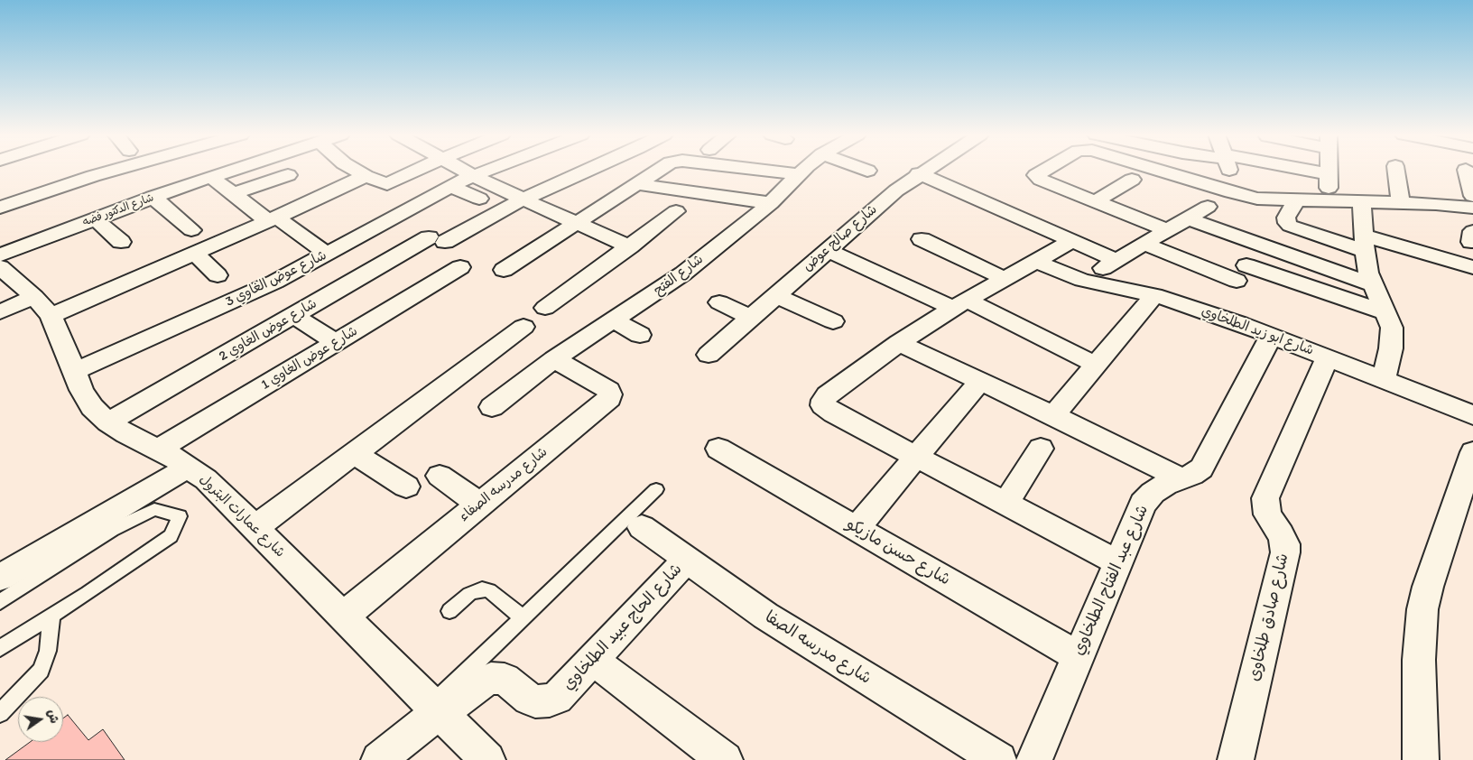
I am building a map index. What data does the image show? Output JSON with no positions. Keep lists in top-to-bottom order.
{
  "streets": {
    "street": [
      "شارع الدكتور فضه",
      "شارع صالح عوض",
      "شارع الفتح",
      "شارع عوض الغاوي 3",
      "شارع عوض الغاوي 2",
      "شارع ابو زيد الطلخاوي",
      "شارع عوض الغاوي 1",
      "شارع مدرسه الصفاء",
      "شارع عمارات البترول",
      "شارع حسن مازيكو",
      "شارع عبد الفتاح الطلخاوي",
      "شارع صادق طلخاوى",
      "شارع الحاج عبيد الطلخاوي",
      "شارع مدرسه الصفا"
    ]
  },
  "crossings": [
    ["شارع الفتح", "شارع مدرسه الصفاء"],
    ["شارع عوض الغاوي 3", "شارع عمارات البترول"],
    ["شارع عوض الغاوي 2", "شارع عمارات البترول"],
    ["شارع ابو زيد الطلخاوي", "شارع عبد الفتاح الطلخاوي"],
    ["شارع ابو زيد الطلخاوي", "شارع صادق طلخاوى"],
    ["شارع عوض الغاوي 1", "شارع عمارات البترول"],
    ["شارع مدرسه الصفاء", "شارع عمارات البترول"],
    ["شارع عمارات البترول", "شارع الحاج عبيد الطلخاوي"],
    ["شارع حسن مازيكو", "شارع عبد الفتاح الطلخاوي"],
    ["شارع الحاج عبيد الطلخاوي", "شارع مدرسه الصفا"]
  ],
  "north": "right"
}
